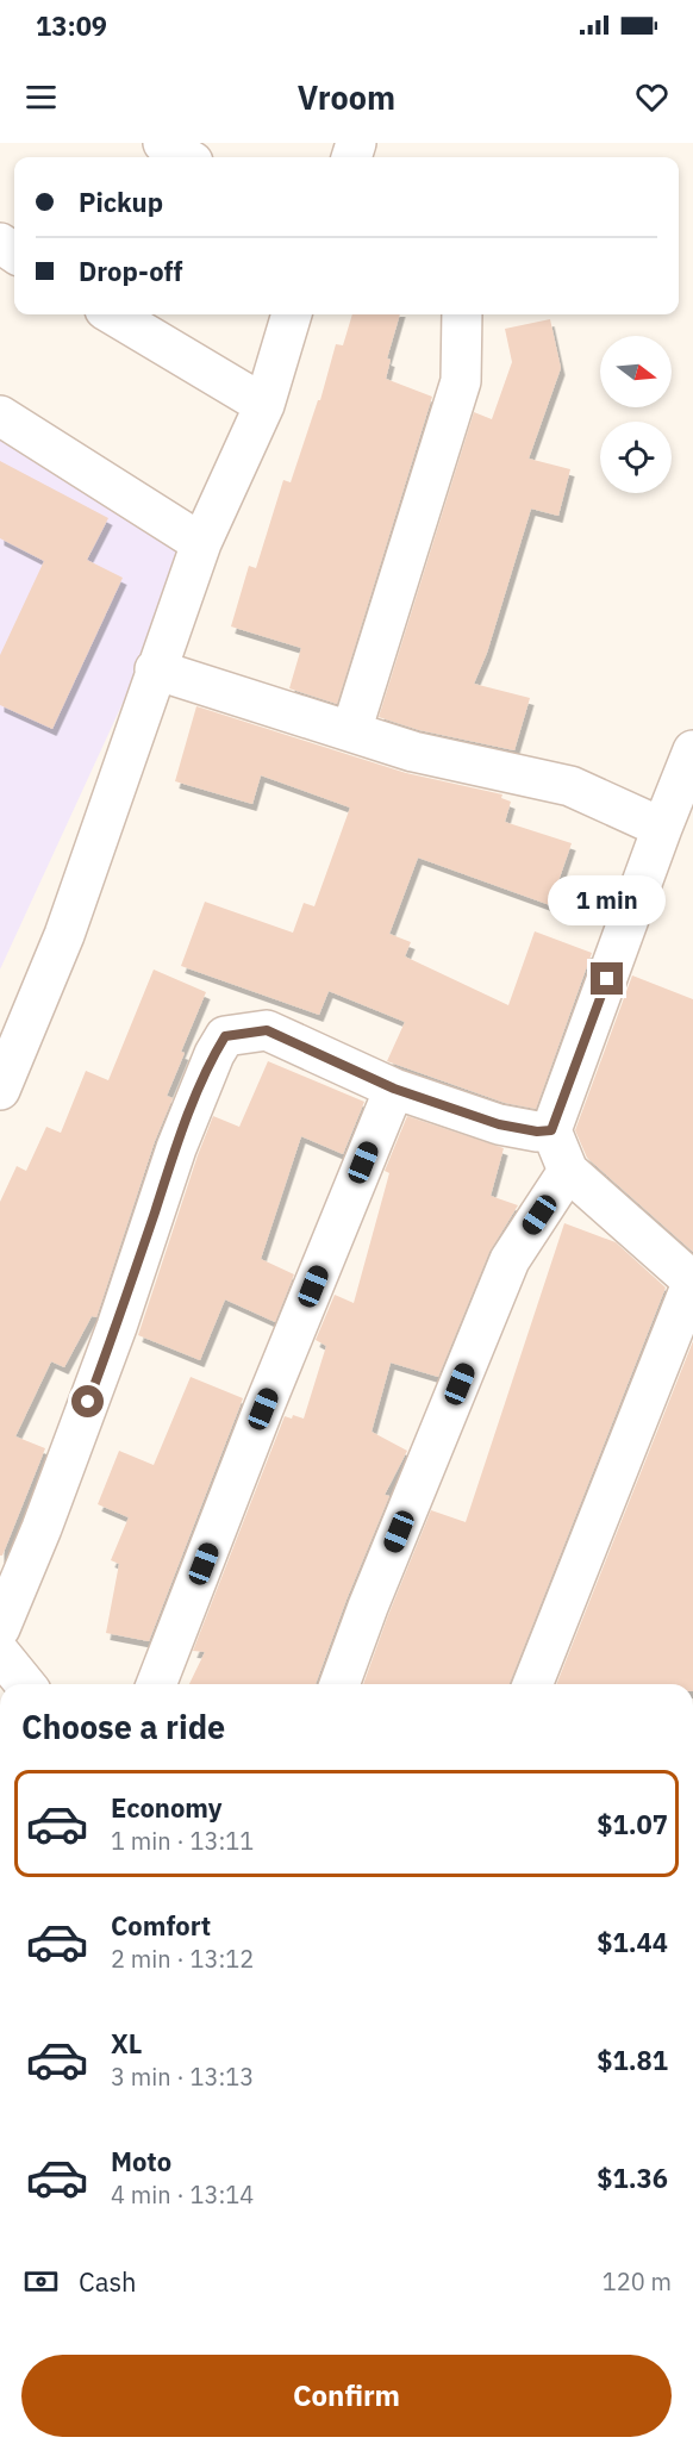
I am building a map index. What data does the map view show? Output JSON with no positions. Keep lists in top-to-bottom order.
{
  "north": "right",
  "page": {
    "status": "13:09",
    "header": "Vroom",
    "banner": ["Pickup", "Drop-off"],
    "bubble": "1 min",
    "heading": "Choose a ride",
    "list": [
      {
        "name": "Economy",
        "note": "1 min · 13:11",
        "value": "$1.07"
      },
      {
        "name": "Comfort",
        "note": "2 min · 13:12",
        "value": "$1.44"
      },
      {
        "name": "XL",
        "note": "3 min · 13:13",
        "value": "$1.81"
      },
      {
        "name": "Moto",
        "note": "4 min · 13:14",
        "value": "$1.36"
      }
    ],
    "pay": ["Cash", "120 m"],
    "buttons": "Confirm"
  }
}
